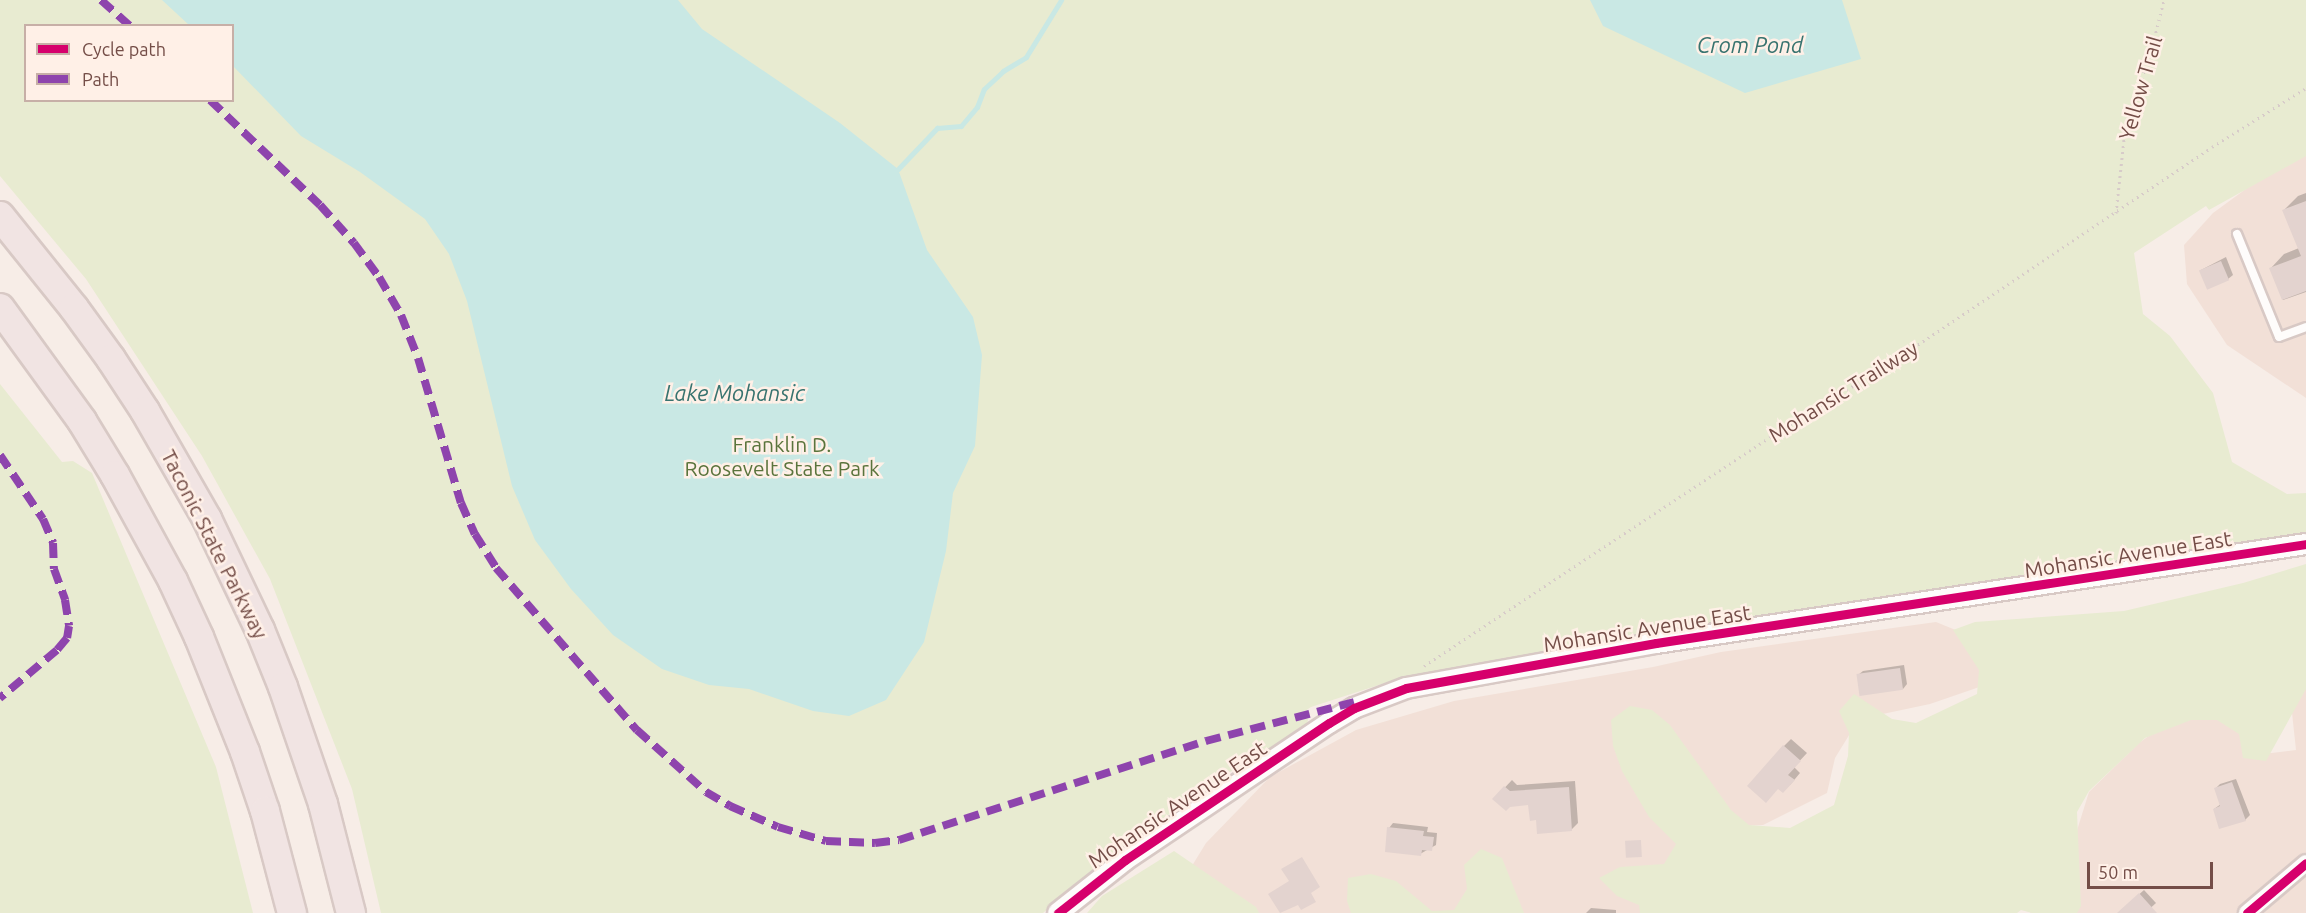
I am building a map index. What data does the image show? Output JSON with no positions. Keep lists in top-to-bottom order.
{
  "streets": {
    "highway": ["Taconic State Parkway"],
    "street": ["Mohansic Avenue East"],
    "path": ["Yellow Trail", "Mohansic Trailway"]
  },
  "crossings": [
    ["Yellow Trail", "Mohansic Trailway"]
  ],
  "water": ["Crom Pond", "Lake Mohansic"],
  "parks": ["Franklin D. Roosevelt State Park"],
  "legend": ["Cycle path", "Path"],
  "scale_bar": "50 m"
}
